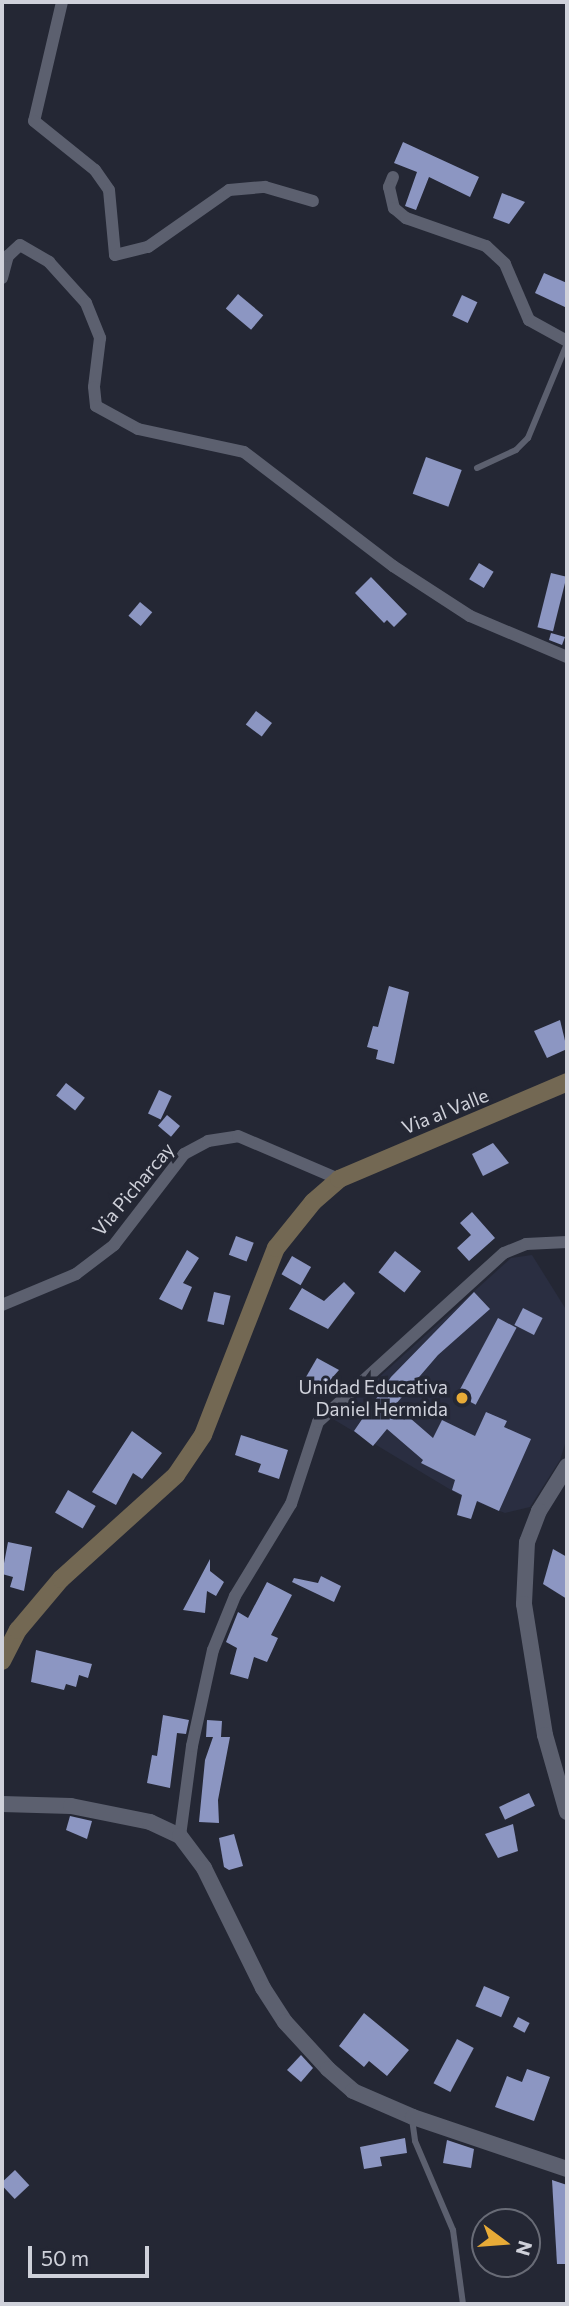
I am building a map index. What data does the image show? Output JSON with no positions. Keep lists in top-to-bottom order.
{
  "streets": {
    "main road": ["Via al Valle"],
    "street": ["Via Picharcay"]
  },
  "crossings": [
    ["Via al Valle", "Via Picharcay"]
  ],
  "places": ["Unidad Educativa Daniel Hermida"],
  "scale_bar": "50 m",
  "north": "right"
}
